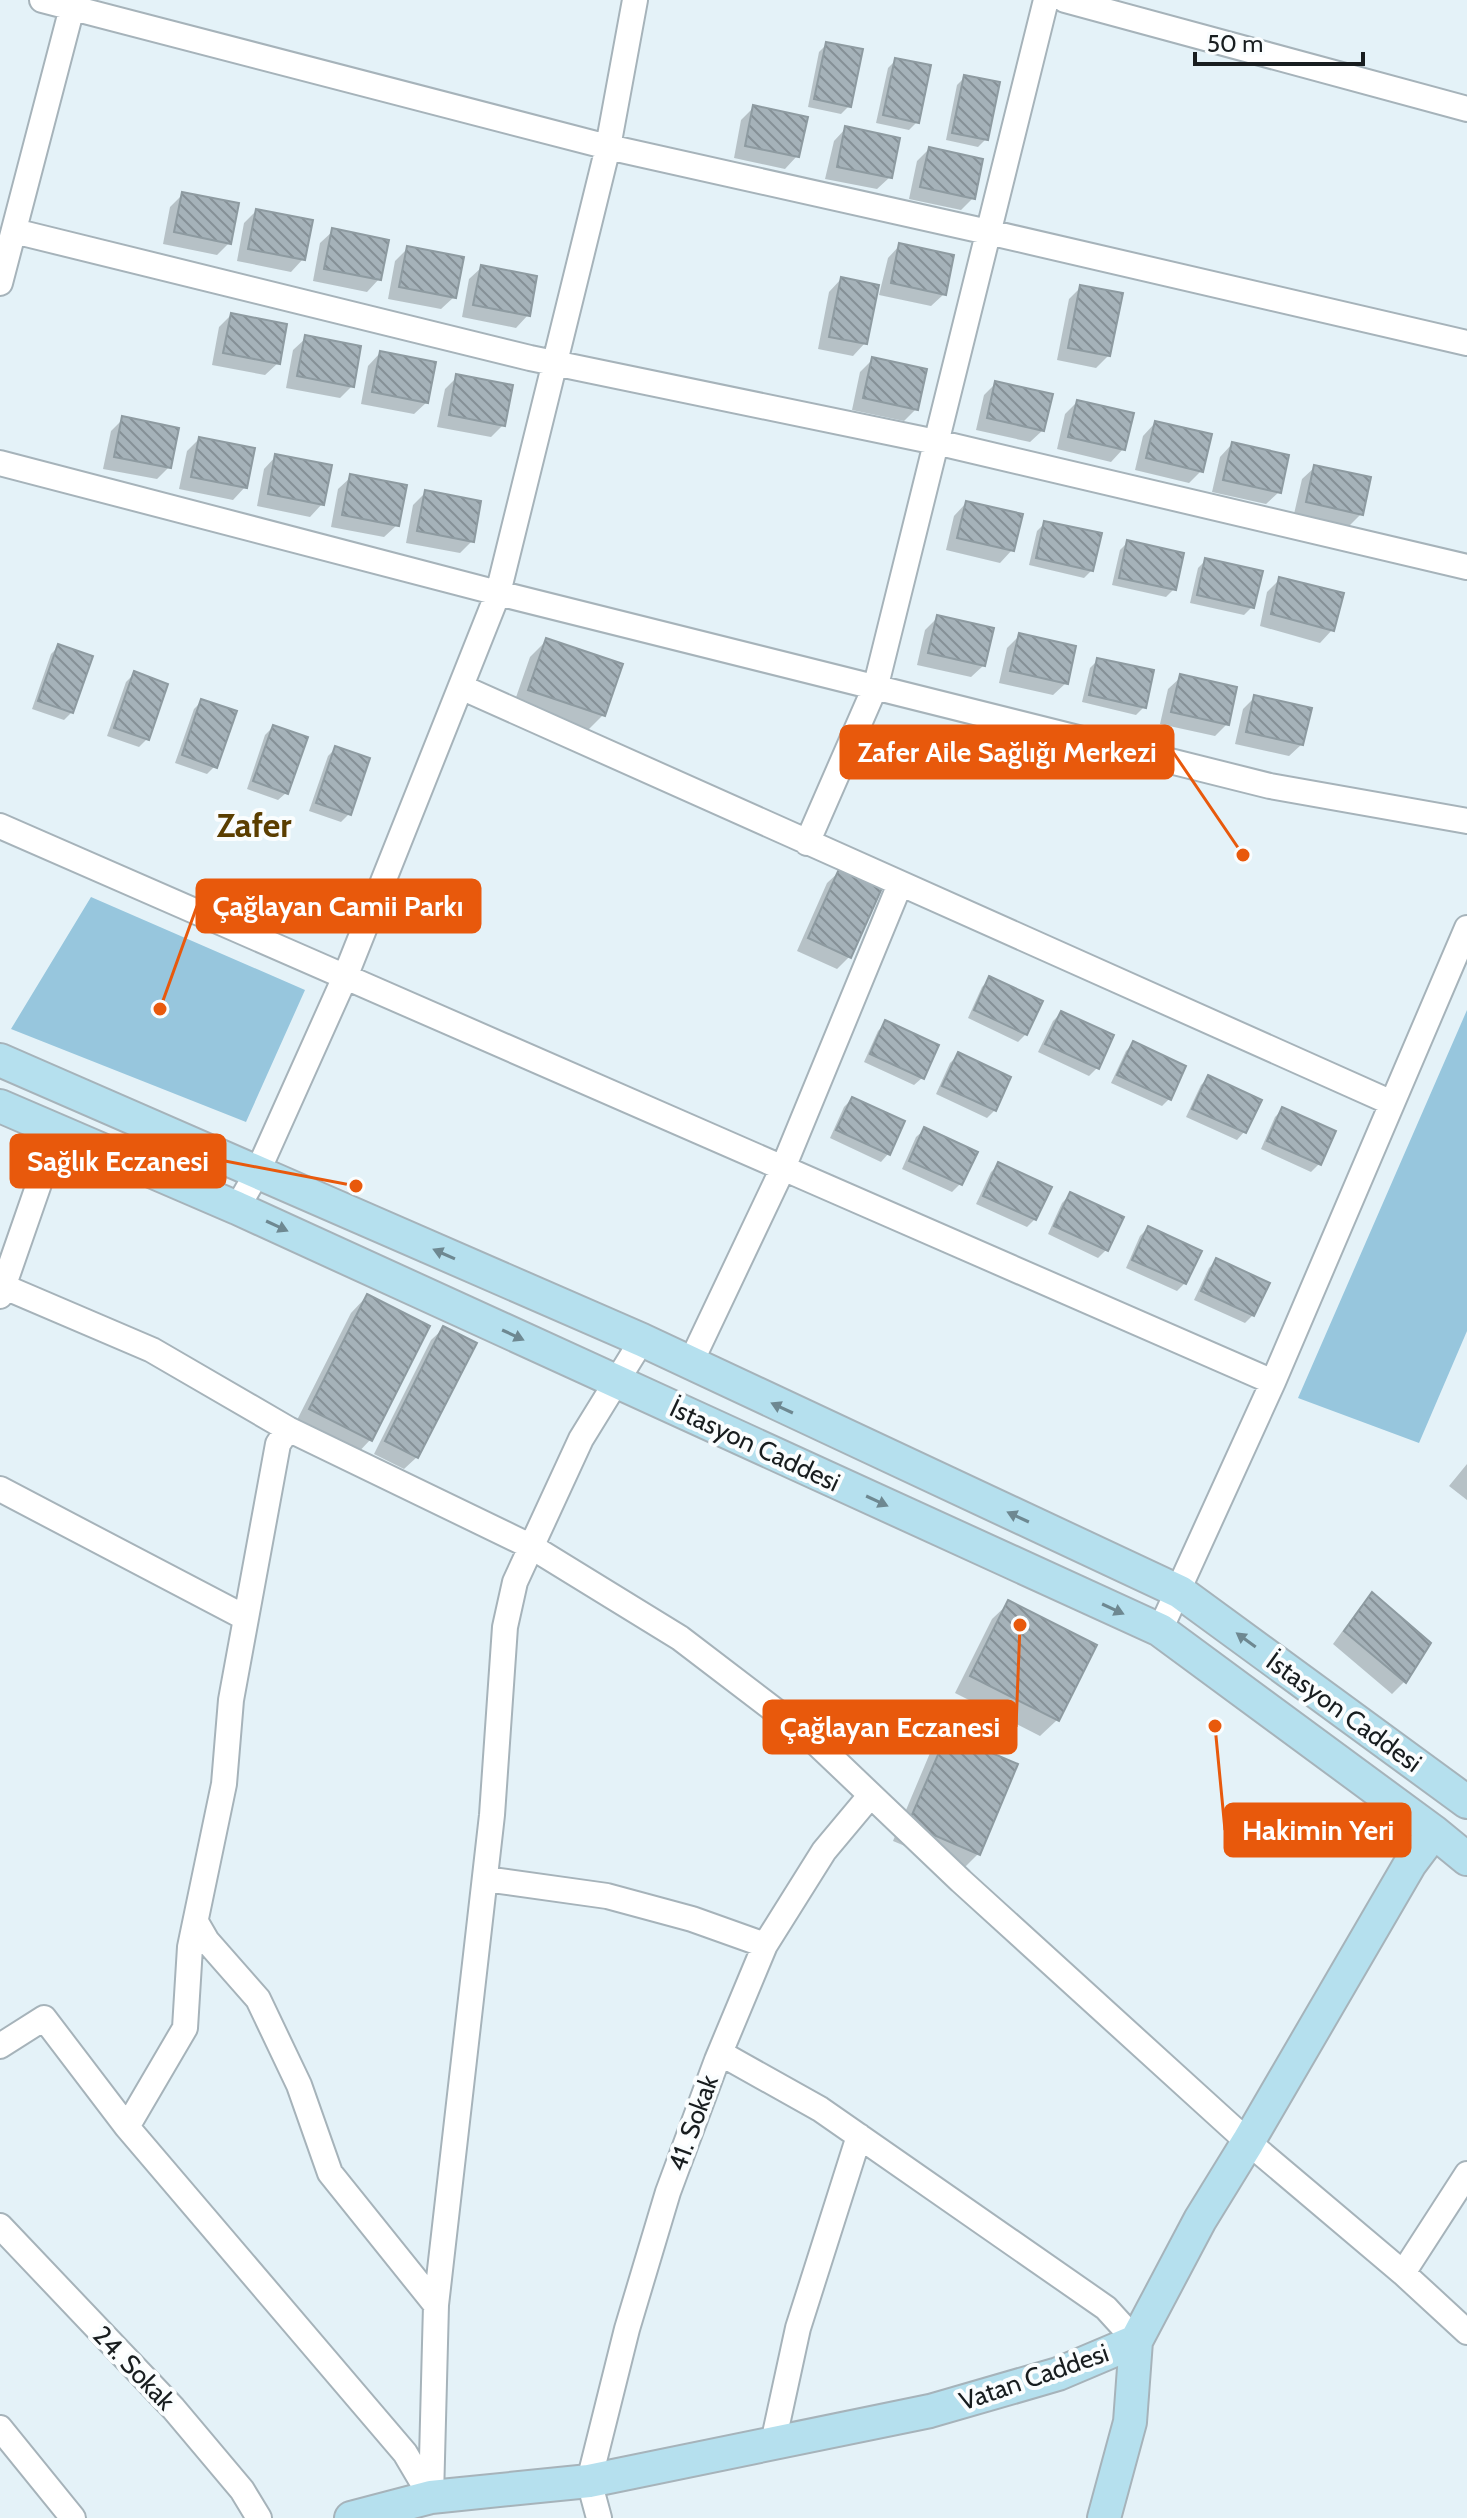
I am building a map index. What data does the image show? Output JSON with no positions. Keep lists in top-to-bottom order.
{
  "streets": {
    "main road": ["İstasyon Caddesi", "Vatan Caddesi"],
    "street": ["41. Sokak", "24. Sokak"]
  },
  "crossings": [
    ["İstasyon Caddesi", "Vatan Caddesi"],
    ["41. Sokak", "Vatan Caddesi"]
  ],
  "districts": ["Zafer"],
  "places": [
    "Zafer Aile Sağlığı Merkezi",
    "Çağlayan Camii Parkı",
    "Sağlık Eczanesi",
    "Çağlayan Eczanesi",
    "Hakimin Yeri"
  ],
  "scale_bar": "50 m"
}
